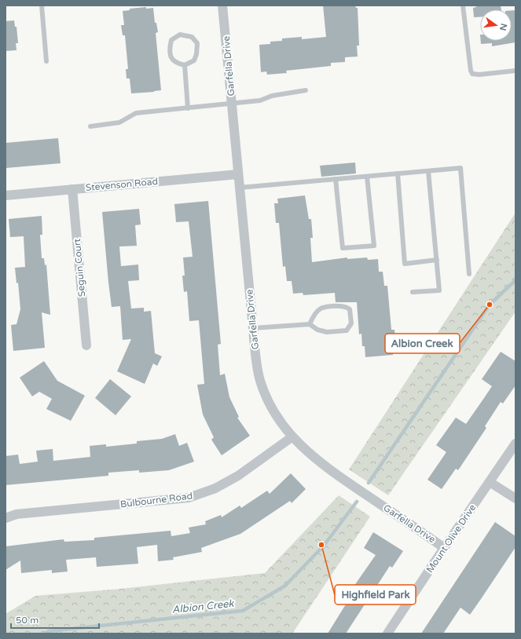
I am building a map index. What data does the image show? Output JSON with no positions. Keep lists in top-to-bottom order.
{
  "streets": {
    "street": [
      "Garfella Drive",
      "Stevenson Road",
      "Seguin Court",
      "Bulbourne Road",
      "Mount Olive Drive"
    ]
  },
  "crossings": [
    ["Garfella Drive", "Stevenson Road"],
    ["Garfella Drive", "Bulbourne Road"],
    ["Garfella Drive", "Mount Olive Drive"],
    ["Stevenson Road", "Seguin Court"]
  ],
  "water": ["Albion Creek"],
  "places": ["Albion Creek", "Highfield Park"],
  "scale_bar": "50 m",
  "north": "right"
}
